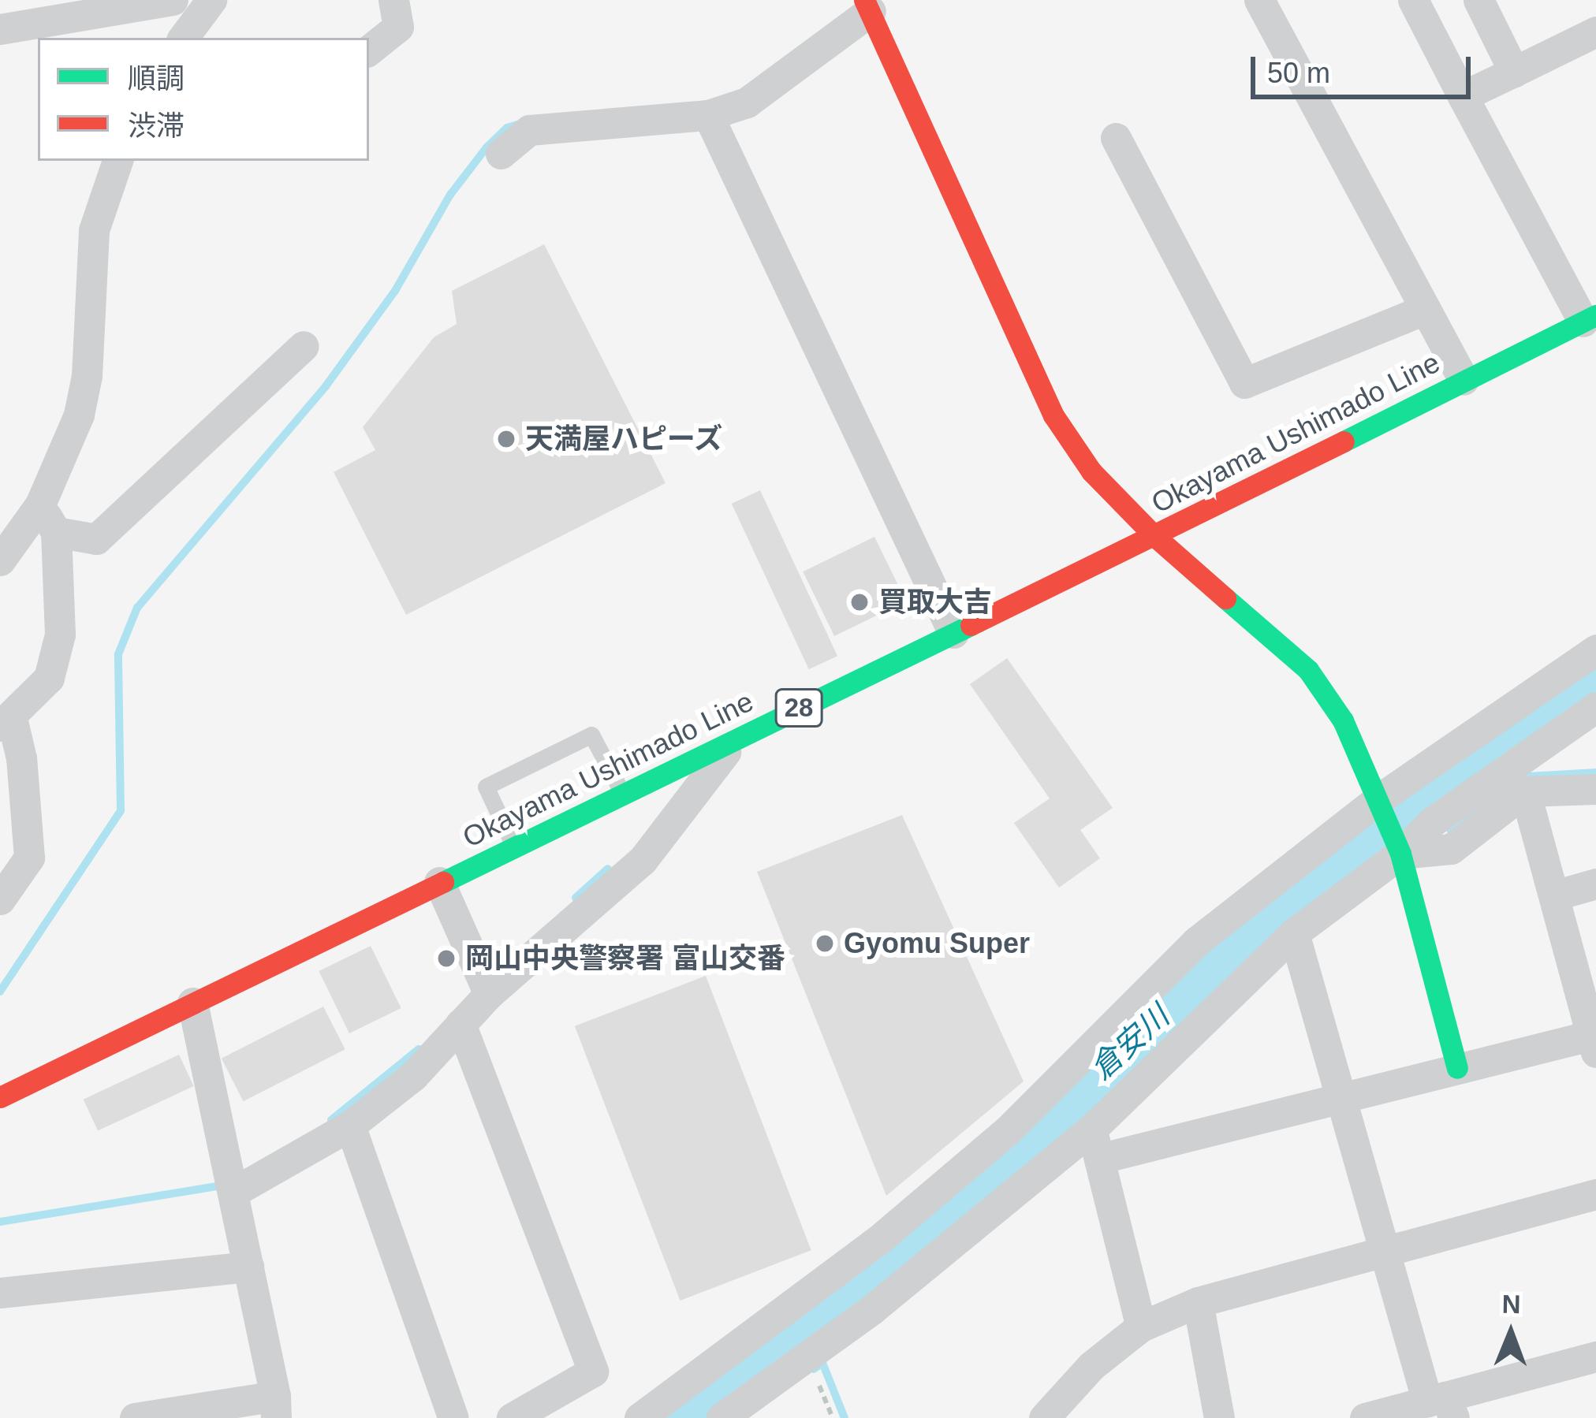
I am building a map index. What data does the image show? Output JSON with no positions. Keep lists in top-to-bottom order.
{
  "streets": {
    "main road": ["Okayama Ushimado Line", "28"]
  },
  "water": ["倉安川"],
  "places": [
    "天満屋ハピーズ",
    "買取大吉",
    "Gyomu Super",
    "岡山中央警察署 富山交番"
  ],
  "legend": ["順調", "渋滞"],
  "scale_bar": "50 m",
  "north": "top"
}
